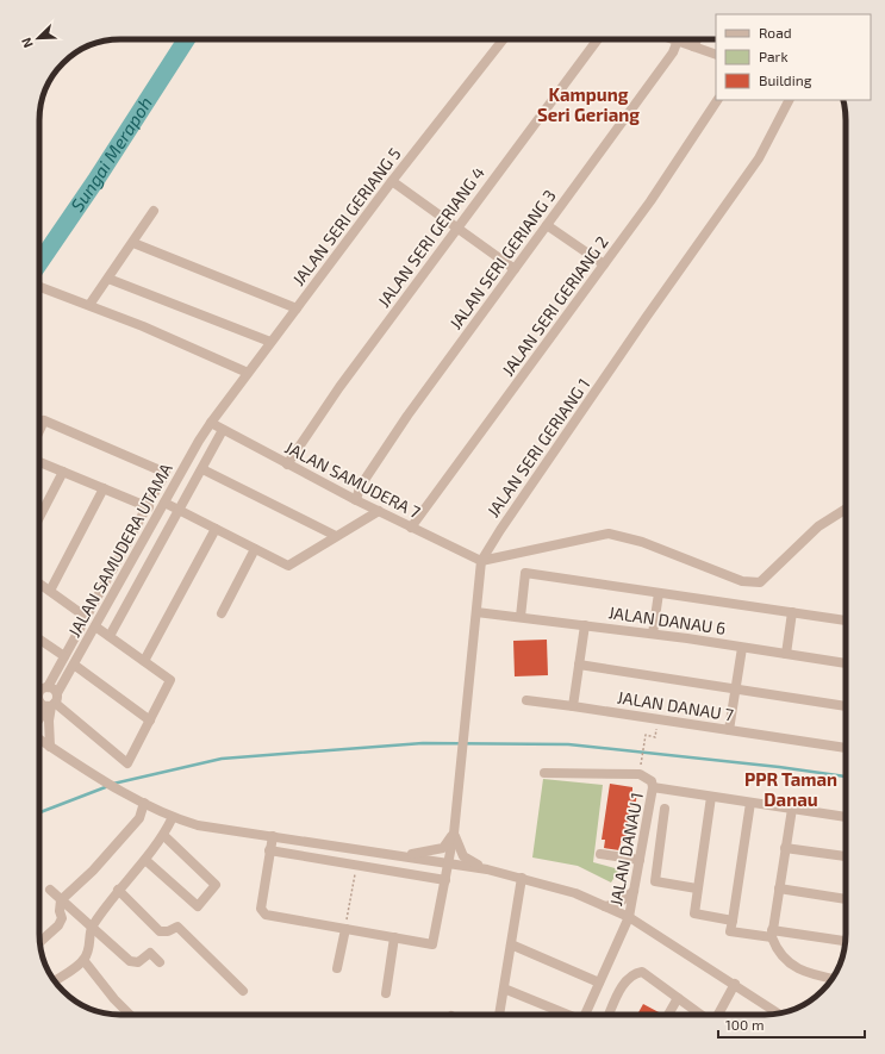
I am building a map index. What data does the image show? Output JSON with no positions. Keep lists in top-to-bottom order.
{
  "streets": {
    "street": [
      "JALAN SERI GERIANG 5",
      "JALAN SERI GERIANG 4",
      "JALAN SERI GERIANG 3",
      "JALAN SERI GERIANG 2",
      "JALAN SERI GERIANG 1",
      "JALAN SAMUDERA 7",
      "JALAN SAMUDERA UTAMA",
      "JALAN DANAU 6",
      "JALAN DANAU 7",
      "JALAN DANAU 1"
    ]
  },
  "crossings": [
    ["JALAN SERI GERIANG 5", "JALAN SAMUDERA 7"],
    ["JALAN SERI GERIANG 5", "JALAN SAMUDERA UTAMA"],
    ["JALAN SERI GERIANG 4", "JALAN SAMUDERA 7"],
    ["JALAN SERI GERIANG 3", "JALAN SAMUDERA 7"],
    ["JALAN SERI GERIANG 2", "JALAN SAMUDERA 7"],
    ["JALAN SERI GERIANG 1", "JALAN SAMUDERA 7"],
    ["JALAN SERI GERIANG 1", "JALAN DANAU 6"],
    ["JALAN SAMUDERA 7", "JALAN SAMUDERA UTAMA"]
  ],
  "districts": ["Kampung Seri Geriang", "PPR Taman Danau"],
  "water": ["Sungai Merapoh"],
  "legend": ["Road", "Park", "Building"],
  "scale_bar": "100 m",
  "north": "bottom left"
}
